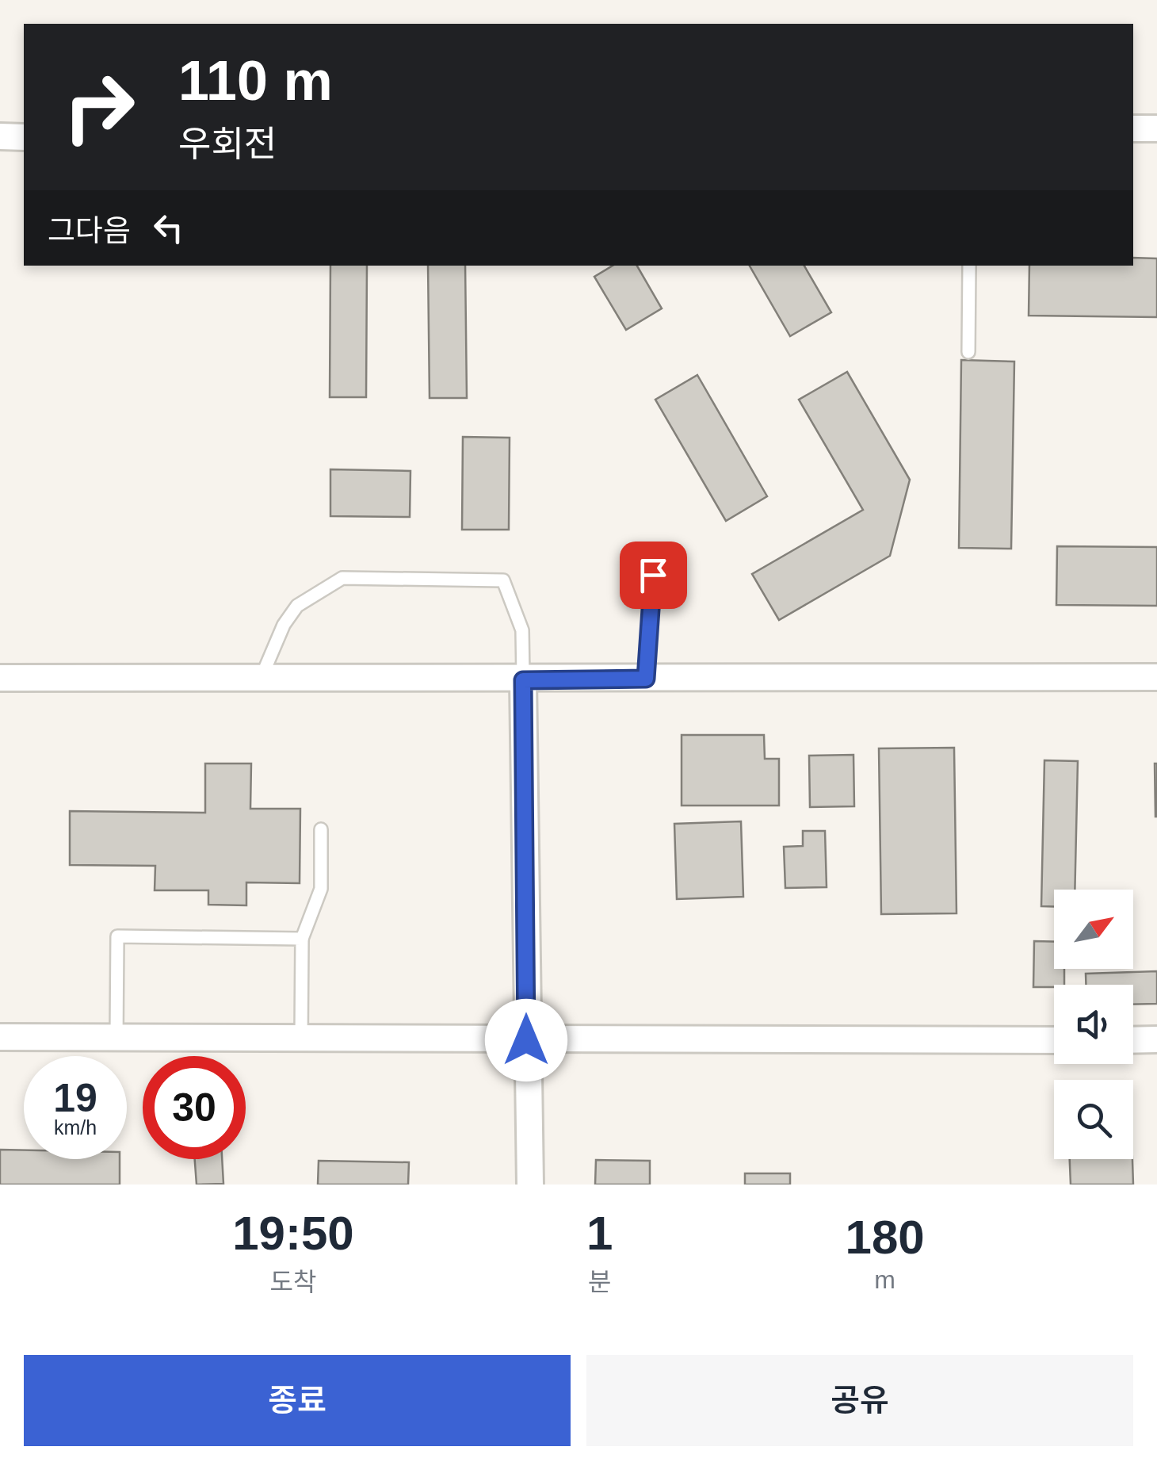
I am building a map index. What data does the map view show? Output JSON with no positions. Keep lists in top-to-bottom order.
{
  "north": "top right",
  "page": {
    "turn": ["110 m", "우회전"],
    "then": "그다음",
    "speed": "19 km/h",
    "limit": "30",
    "eta": [
      "19:50",
      "도착",
      "1",
      "분",
      "180",
      "m"
    ],
    "buttons": ["종료", "공유"]
  }
}
